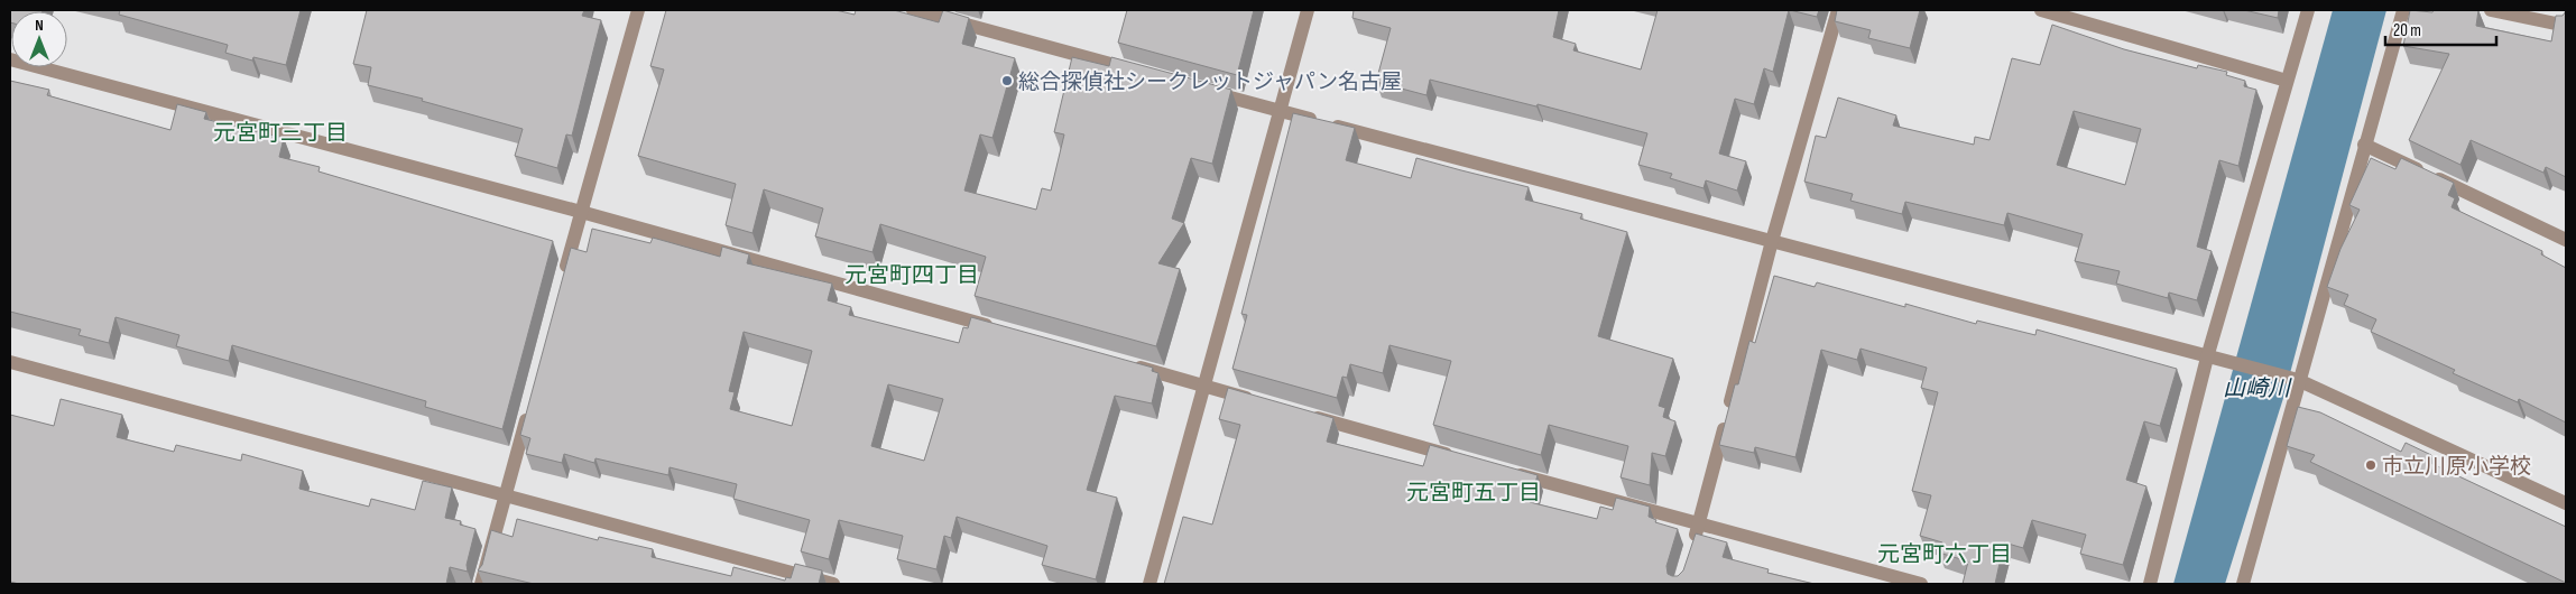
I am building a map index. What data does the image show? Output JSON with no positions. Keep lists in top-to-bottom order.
{
  "districts": [
    "元宮町三丁目",
    "元宮町四丁目",
    "元宮町五丁目",
    "元宮町六丁目"
  ],
  "water": ["山崎川"],
  "places": ["総合探偵社シークレットジャパン名古屋", "市立川原小学校"],
  "scale_bar": "20 m",
  "north": "top"
}
